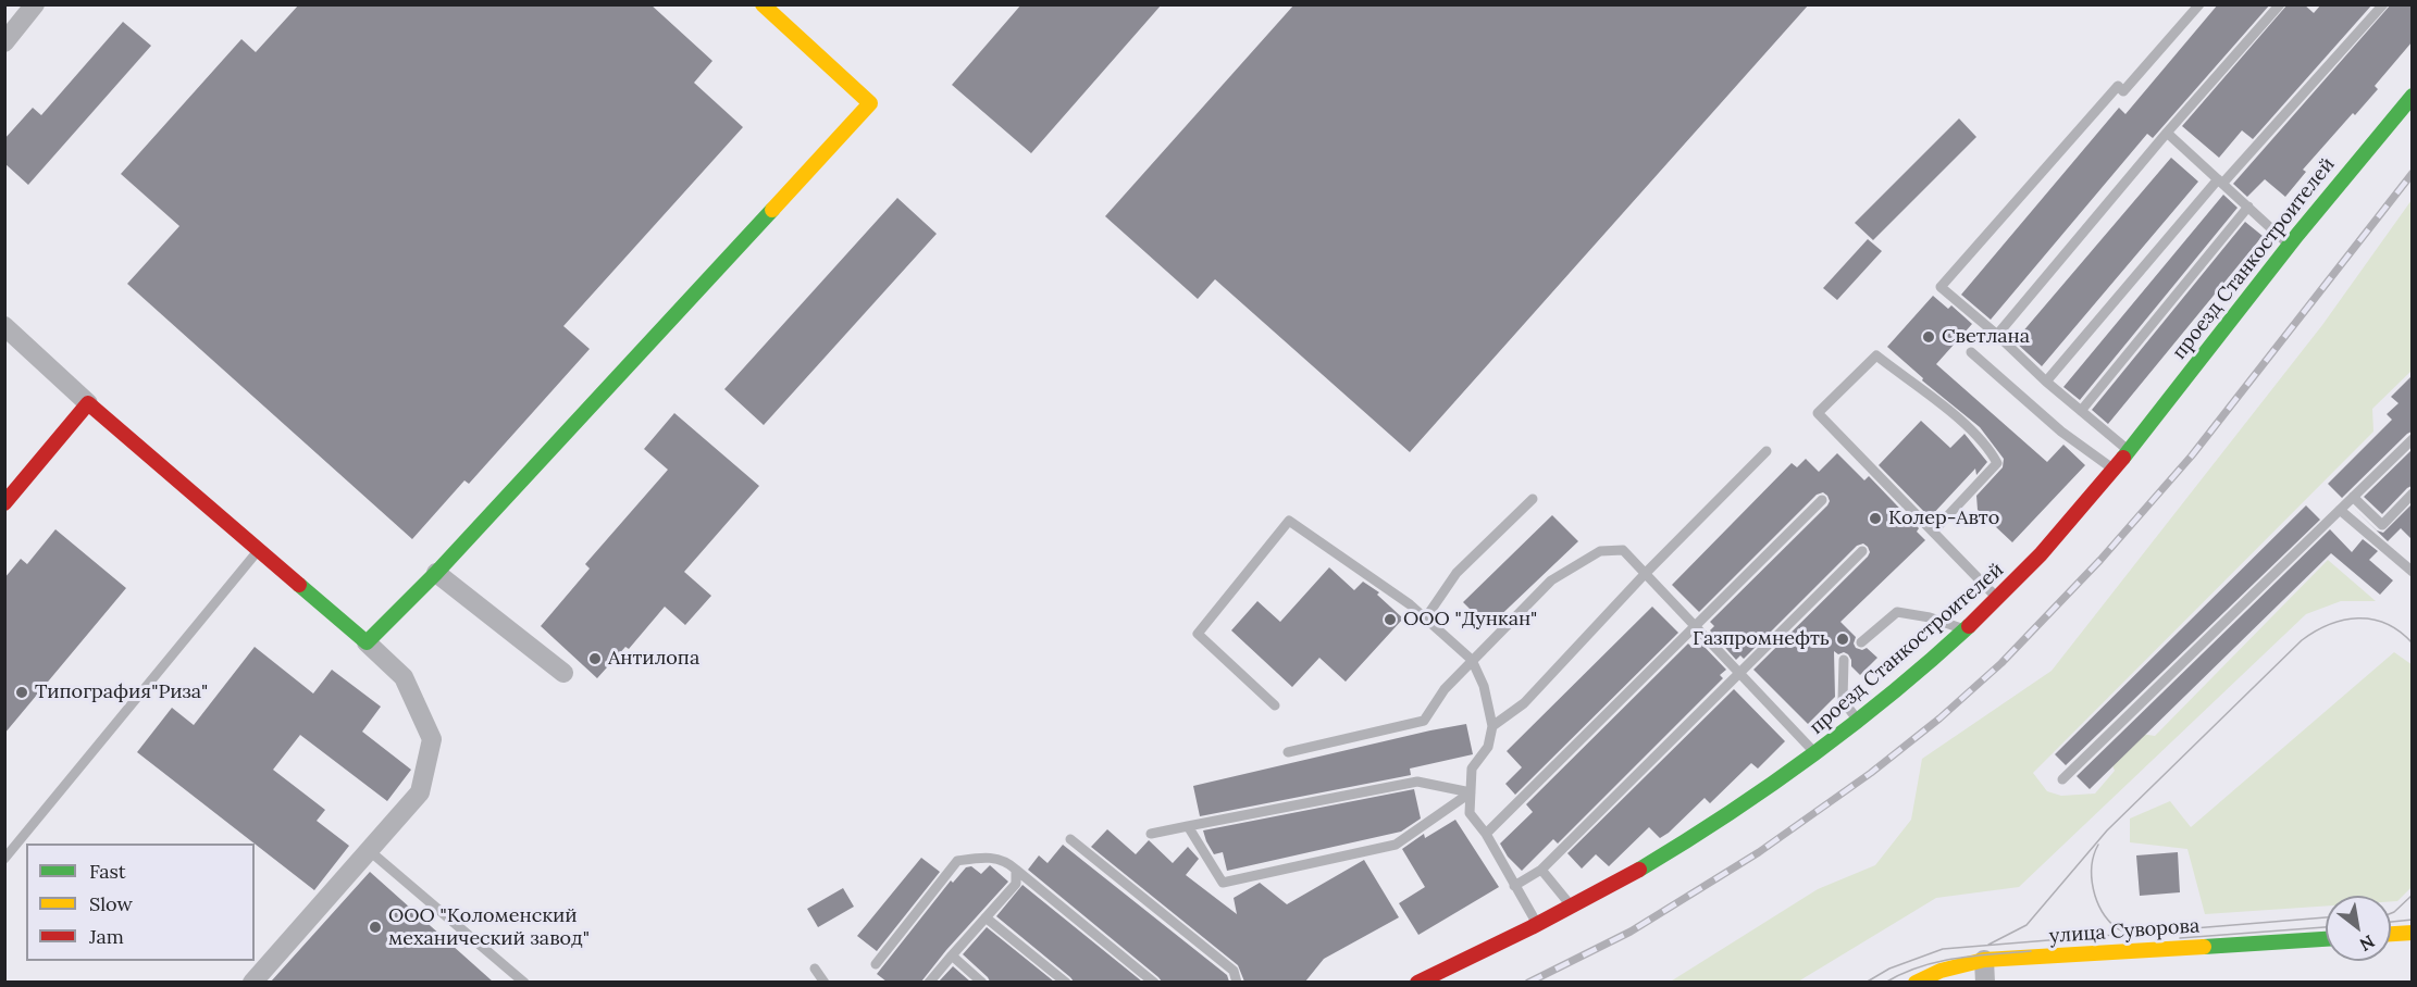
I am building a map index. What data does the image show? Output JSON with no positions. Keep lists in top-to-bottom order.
{
  "streets": {
    "street": ["проезд Станкостроителей", "улица Суворова"]
  },
  "places": [
    "Светлана",
    "Колер-Авто",
    "ООО \"Дункан\"",
    "Газпромнефть",
    "Aнтилопа",
    "Типография\"Риза\"",
    "ООО \"Коломенский механический завод\""
  ],
  "legend": ["Fast", "Slow", "Jam"],
  "north": "bottom right"
}
